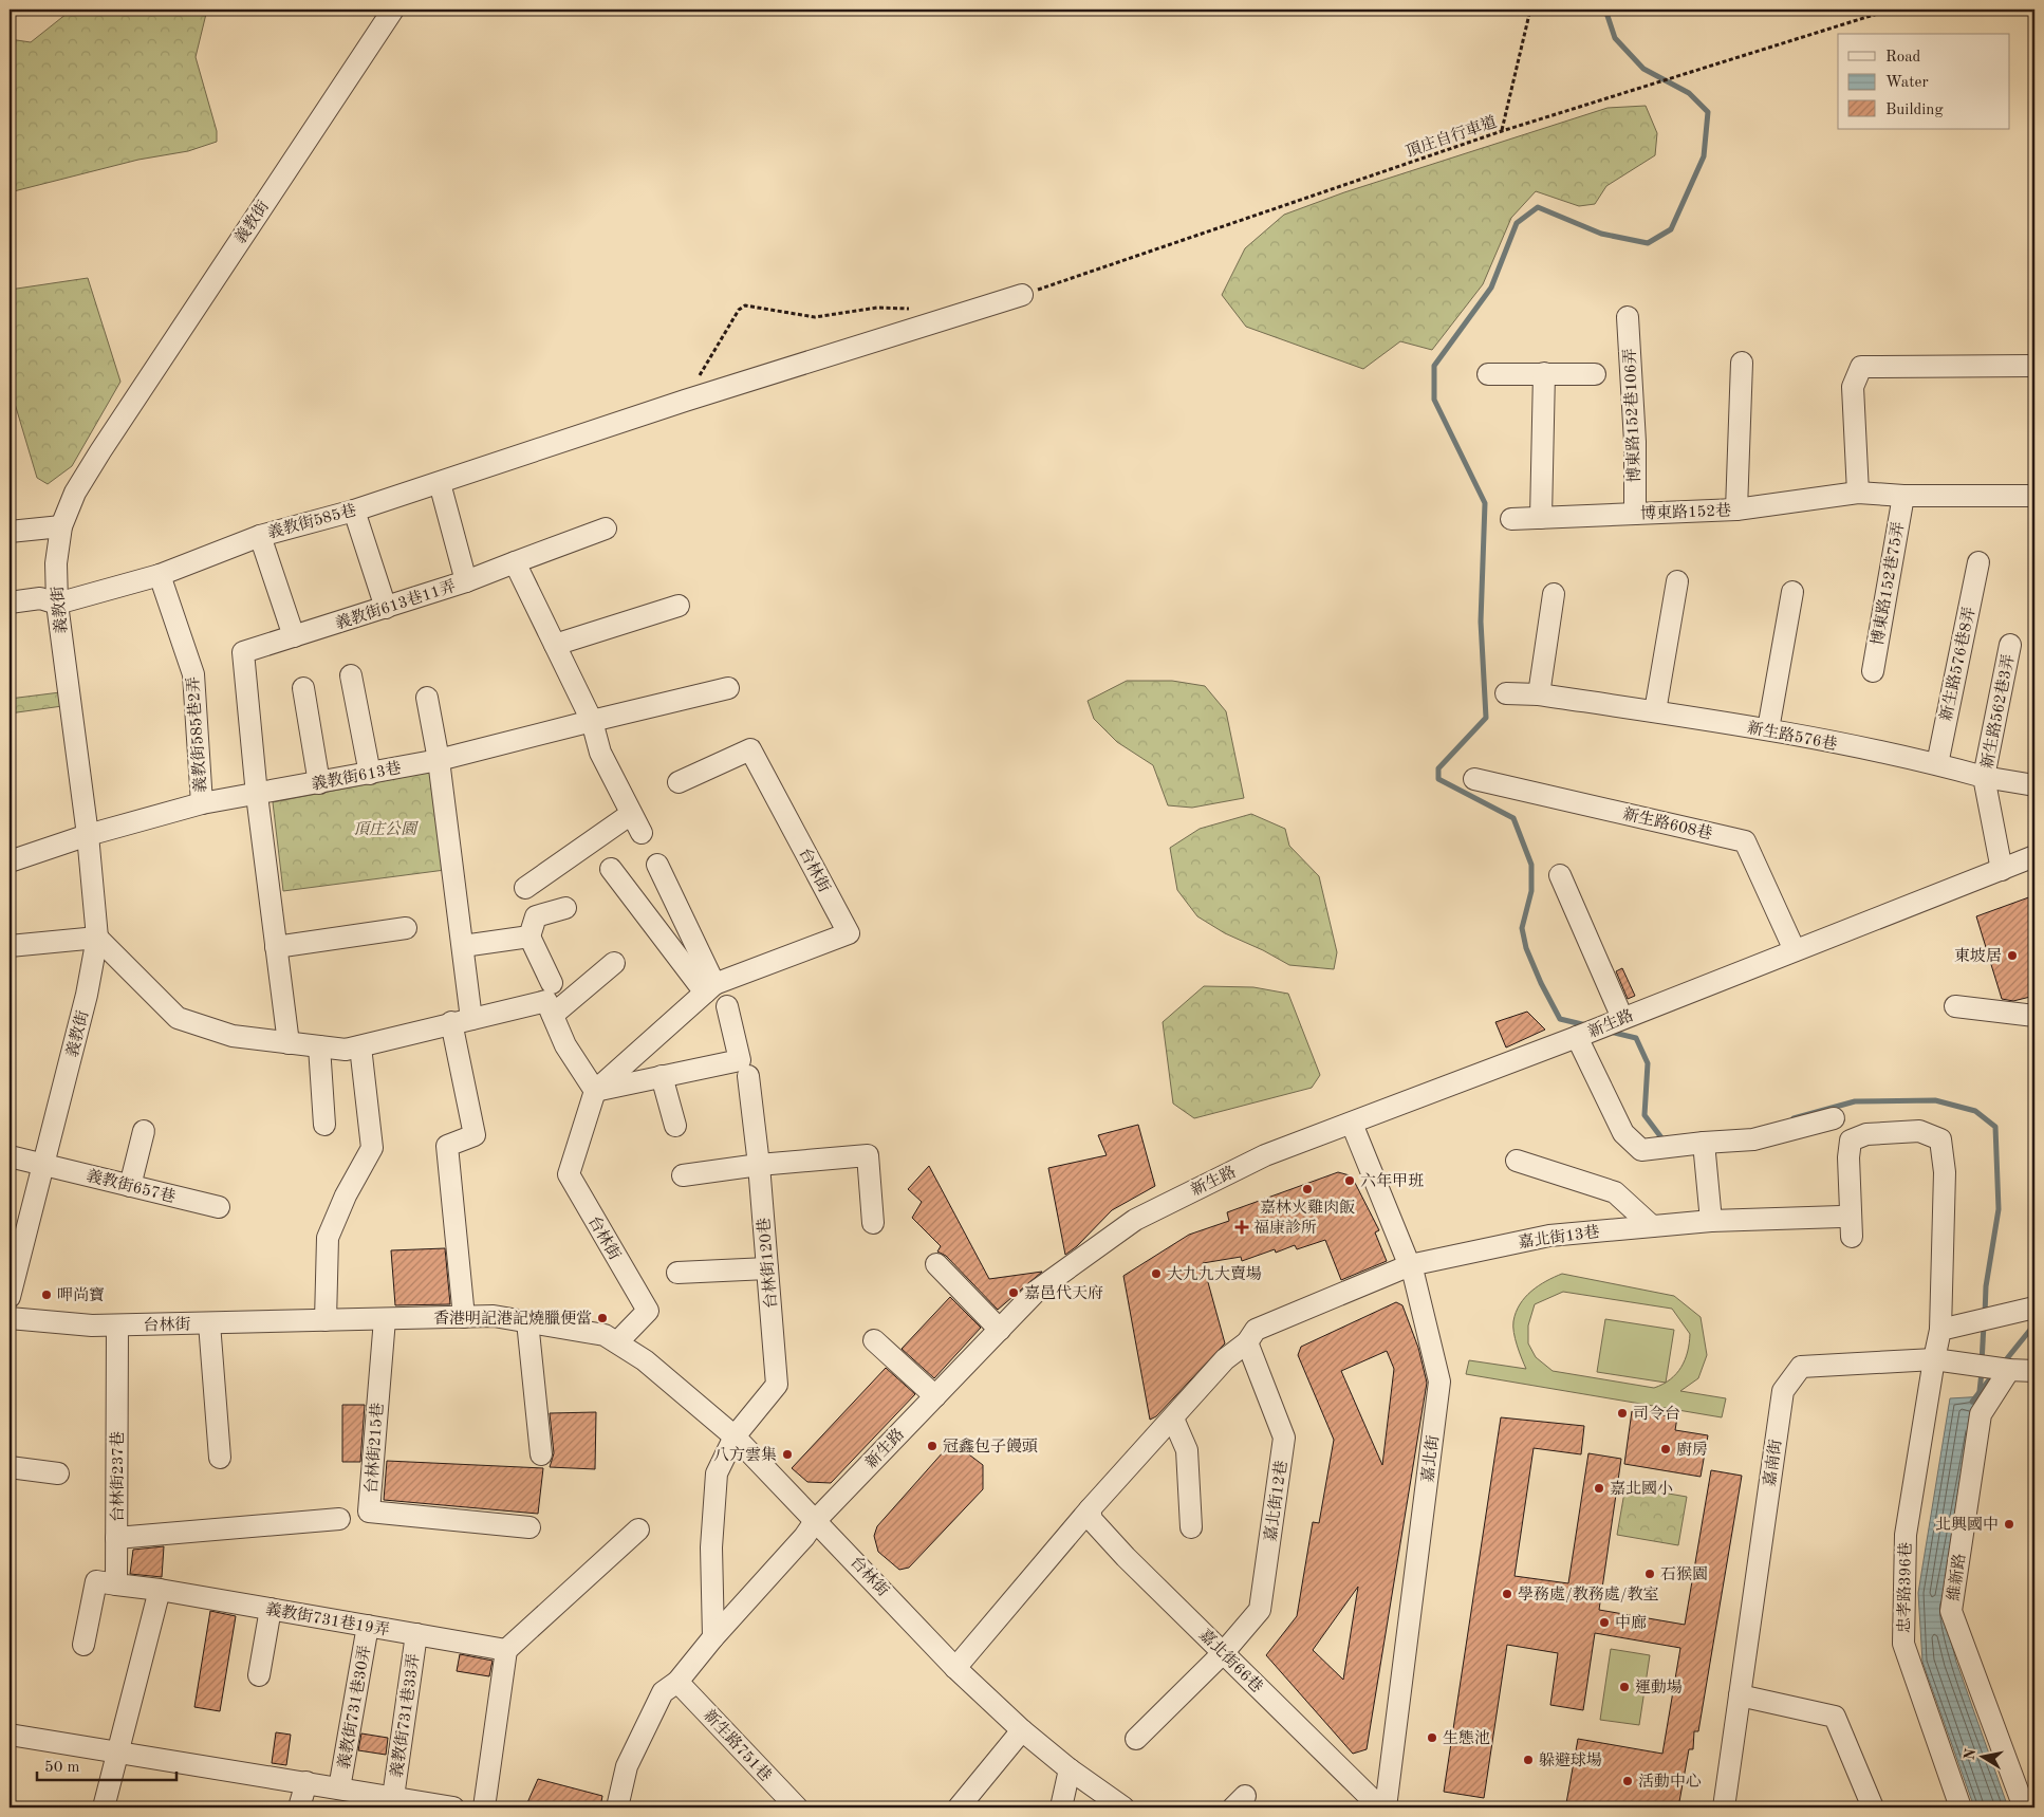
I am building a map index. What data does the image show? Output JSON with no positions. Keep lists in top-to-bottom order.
{
  "streets": {
    "street": [
      "義教街",
      "博東路152巷106弄",
      "博東路152巷",
      "義教街585巷",
      "博東路152巷75弄",
      "義教街613巷11弄",
      "新生路576巷8弄",
      "新生路562巷3弄",
      "義教街585巷2弄",
      "新生路576巷",
      "義教街613巷",
      "新生路608巷",
      "台林街",
      "新生路",
      "義教街657巷",
      "嘉北街13巷",
      "台林街120巷",
      "台林街215巷",
      "嘉北街",
      "嘉南街",
      "台林街237巷",
      "嘉北街12巷",
      "維新路",
      "忠孝路396巷",
      "義教街731巷19弄",
      "嘉北街66巷",
      "義教街731巷30弄",
      "義教街731巷33弄",
      "新生路751巷"
    ],
    "path": ["頂庄自行車道"]
  },
  "crossings": [
    ["頂庄自行車道", "義教街585巷"],
    ["義教街", "義教街585巷"],
    ["義教街", "義教街613巷"],
    ["義教街", "義教街657巷"],
    ["博東路152巷106弄", "博東路152巷"],
    ["博東路152巷", "博東路152巷75弄"],
    ["義教街585巷", "義教街585巷2弄"],
    ["義教街613巷11弄", "義教街613巷"],
    ["新生路576巷8弄", "新生路576巷"],
    ["新生路562巷3弄", "新生路576巷"],
    ["義教街585巷2弄", "義教街613巷"],
    ["新生路608巷", "新生路"],
    ["台林街", "新生路"],
    ["台林街", "台林街120巷"],
    ["台林街", "台林街215巷"],
    ["台林街", "台林街237巷"],
    ["新生路", "台林街120巷"],
    ["新生路", "嘉北街"],
    ["新生路", "新生路751巷"],
    ["嘉北街13巷", "嘉北街"],
    ["嘉南街", "忠孝路396巷"],
    ["嘉北街12巷", "嘉北街66巷"],
    ["義教街731巷19弄", "義教街731巷30弄"],
    ["義教街731巷19弄", "義教街731巷33弄"]
  ],
  "parks": ["頂庄公園"],
  "places": {
    "other": [
      "東坡居",
      "六年甲班",
      "嘉林火雞肉飯",
      "大九九大賣場",
      "嘉邑代天府",
      "呷尚寶",
      "香港明記港記燒臘便當",
      "司令台",
      "冠鑫包子饅頭",
      "廚房",
      "八方雲集",
      "嘉北國小",
      "北興國中",
      "石猴園",
      "學務處/教務處/教室",
      "中廊",
      "運動場",
      "生態池",
      "躲避球場",
      "活動中心"
    ],
    "health": ["福康診所"]
  },
  "legend": ["Road", "Water", "Building"],
  "scale_bar": "50 m",
  "north": "left"
}
